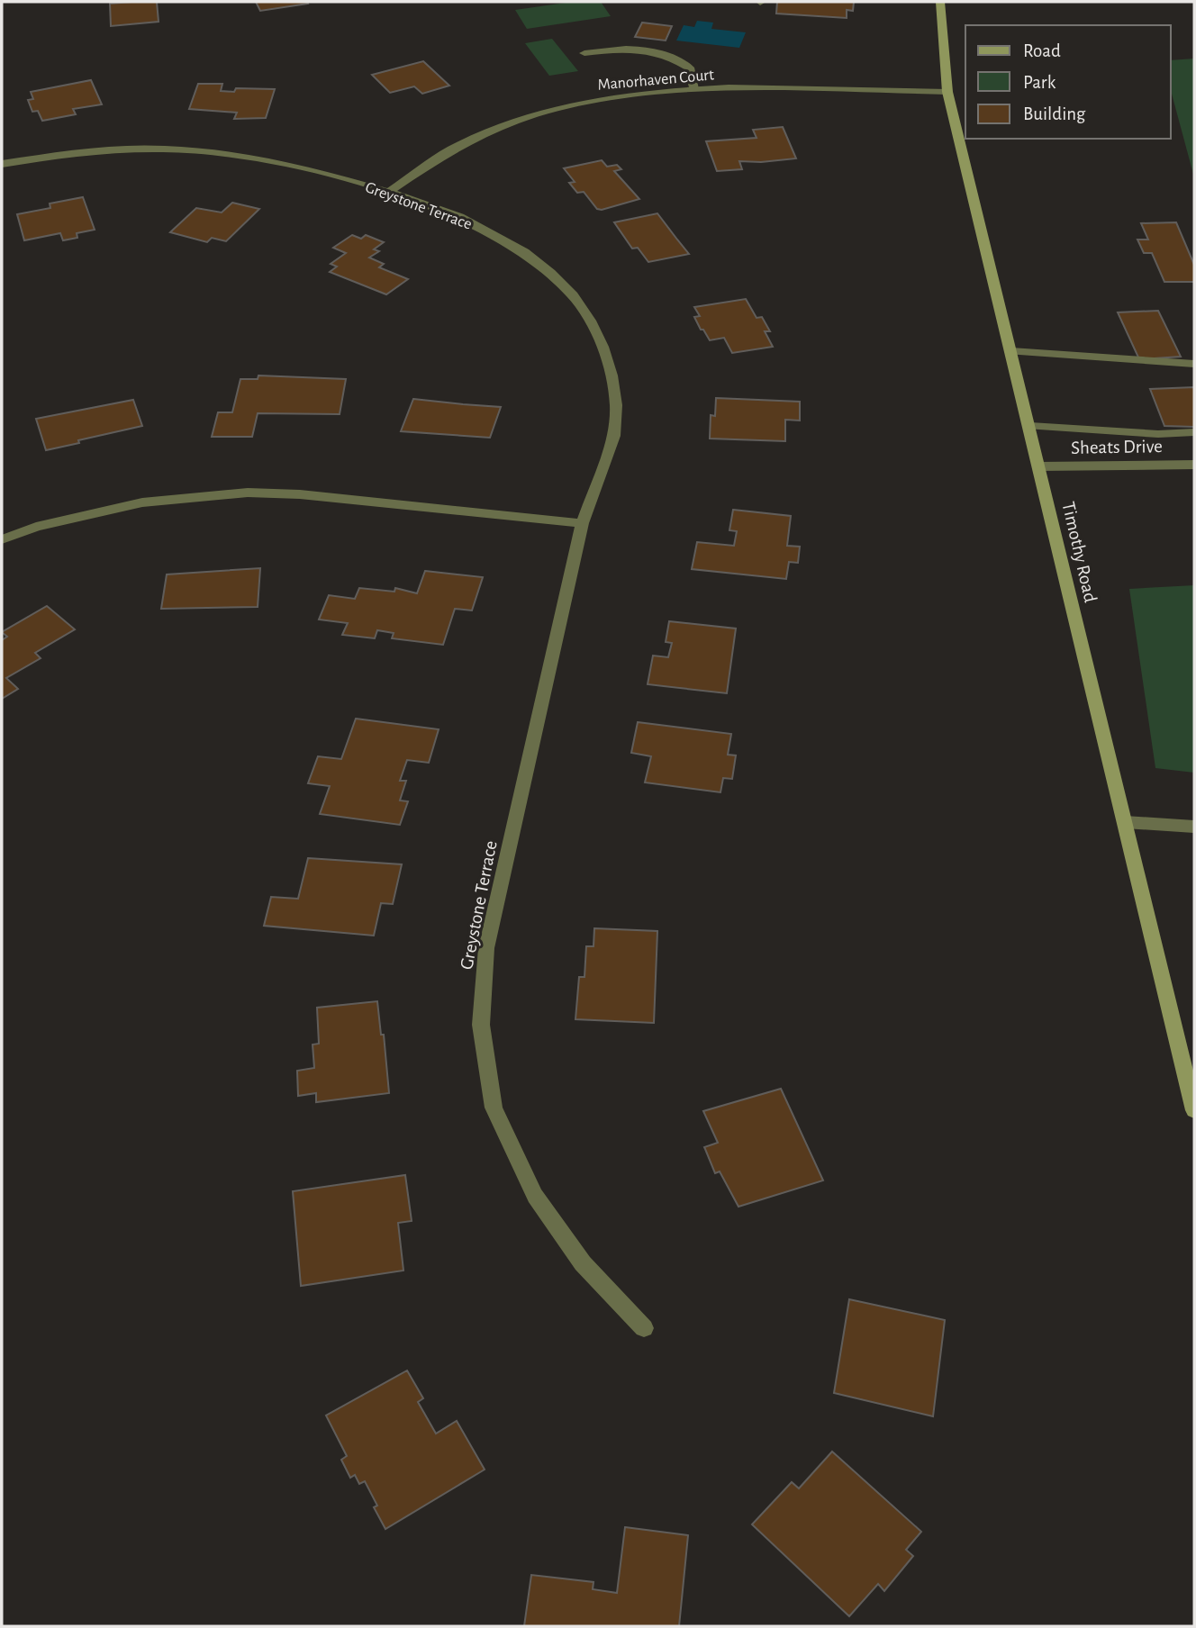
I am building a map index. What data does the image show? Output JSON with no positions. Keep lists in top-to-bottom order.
{
  "streets": {
    "main road": ["Timothy Road"],
    "street": ["Manorhaven Court", "Greystone Terrace", "Sheats Drive"]
  },
  "crossings": [
    ["Manorhaven Court", "Greystone Terrace"],
    ["Manorhaven Court", "Timothy Road"],
    ["Sheats Drive", "Timothy Road"]
  ],
  "legend": ["Road", "Park", "Building"]
}
